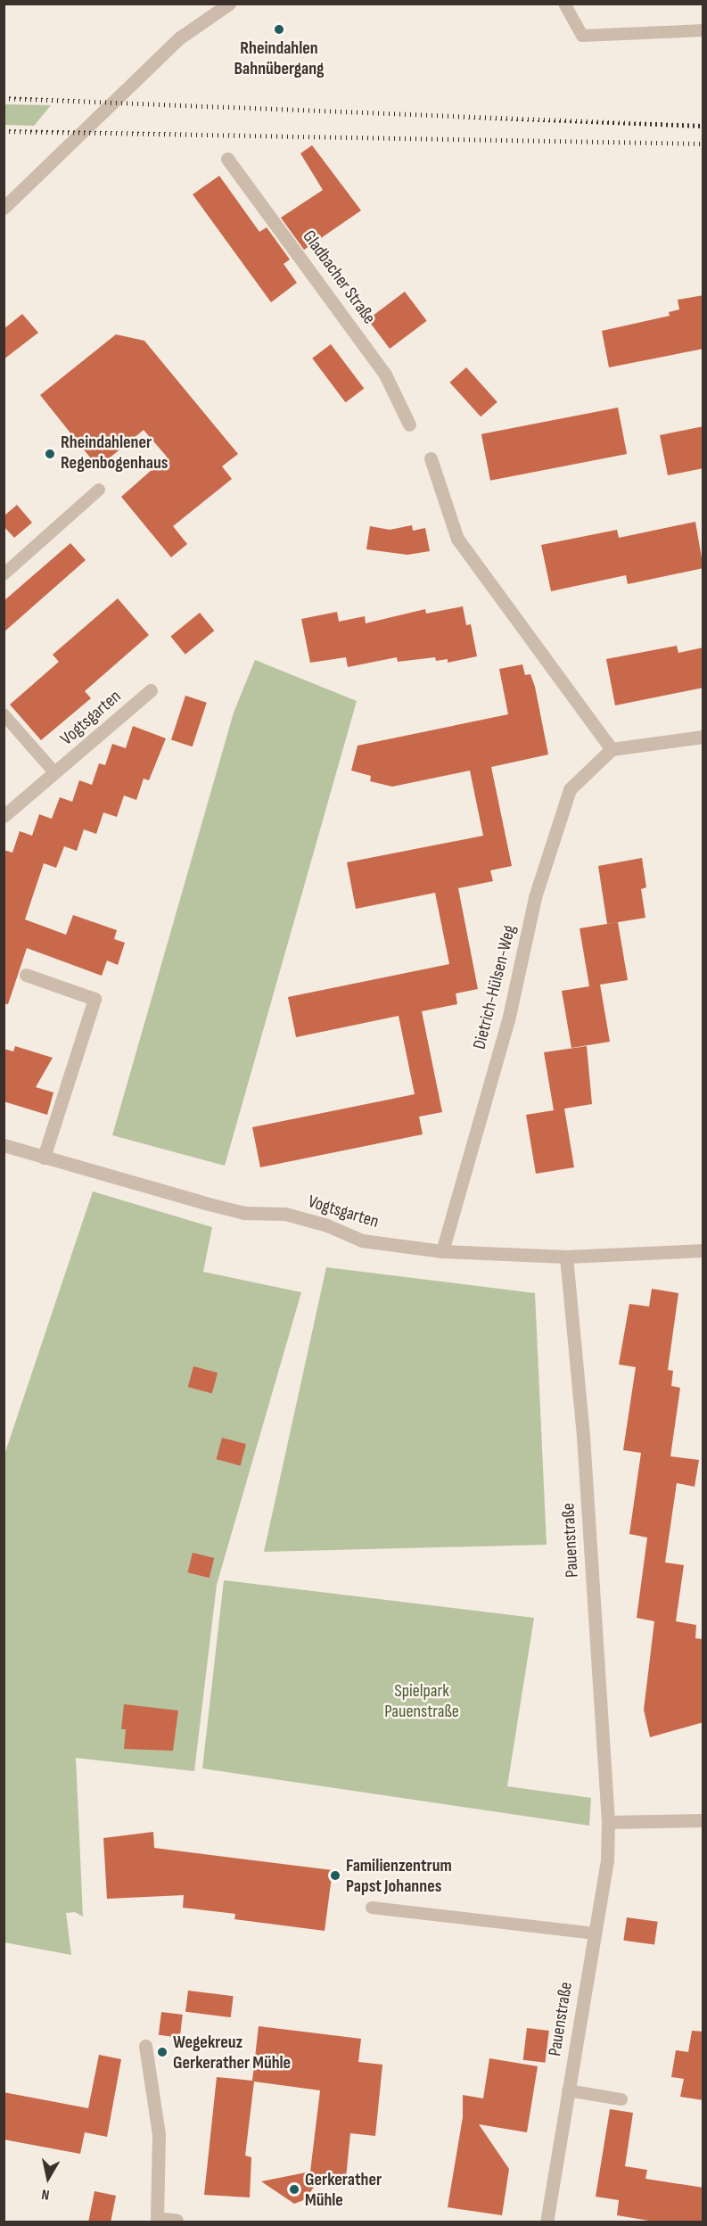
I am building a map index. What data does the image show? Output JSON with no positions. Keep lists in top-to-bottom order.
{
  "streets": {
    "street": [
      "Gladbacher Straße",
      "Vogtsgarten",
      "Dietrich-Hülsen-Weg",
      "Pauenstraße"
    ]
  },
  "crossings": [
    ["Vogtsgarten", "Dietrich-Hülsen-Weg"],
    ["Vogtsgarten", "Pauenstraße"]
  ],
  "parks": ["Spielpark Pauenstraße"],
  "places": [
    "Rheindahlen Bahnübergang",
    "Rheindahlener Regenbogenhaus",
    "Familienzentrum Papst Johannes",
    "Wegekreuz Gerkerather Mühle",
    "Gerkerather Mühle"
  ],
  "north": "bottom"
}
